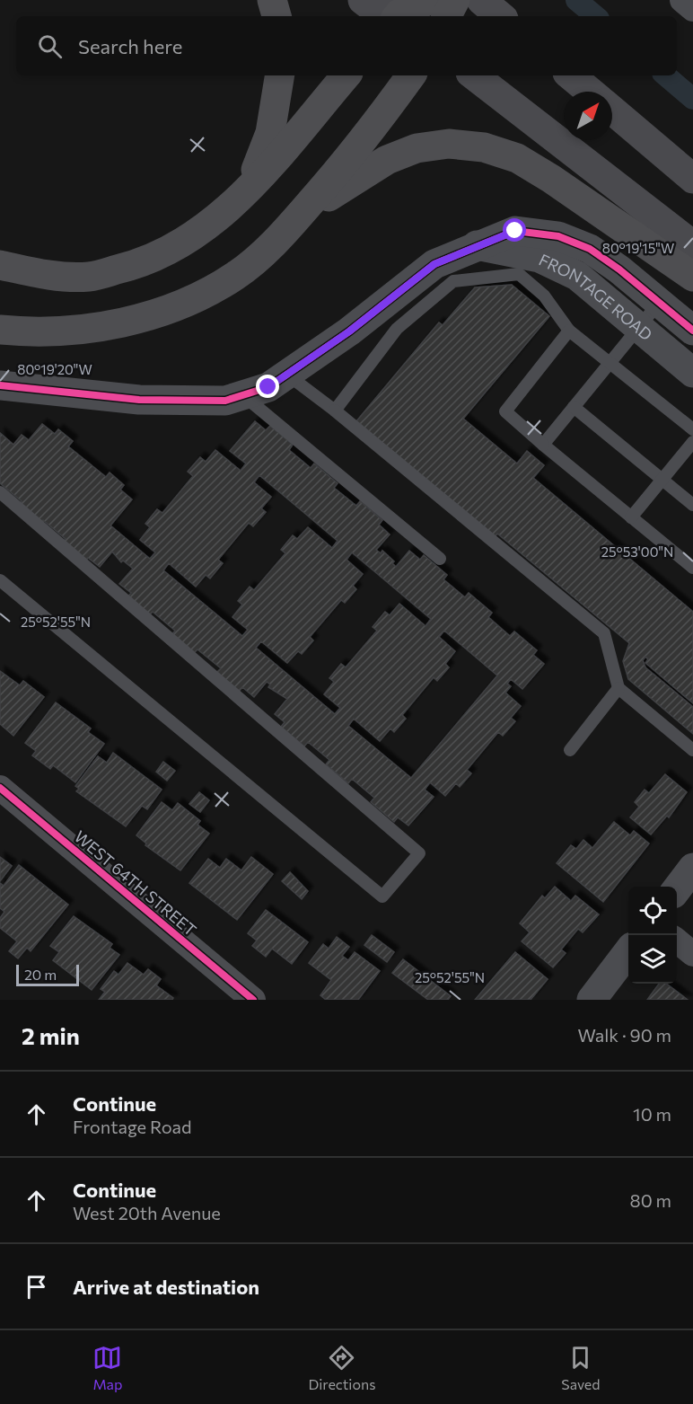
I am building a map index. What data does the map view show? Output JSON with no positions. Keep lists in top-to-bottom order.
{
  "streets": {
    "street": ["FRONTAGE ROAD", "WEST 64TH STREET"]
  },
  "scale_bar": "20 m",
  "north": "top right",
  "page": {
    "search": "Search here",
    "scale": "20 m",
    "heading": ["2 min", "Walk · 90 m"],
    "list": [
      ["Continue", "Frontage Road", "10 m"],
      ["Continue", "West 20th Avenue", "80 m"],
      "Arrive at destination"
    ],
    "nav": ["Map", "Directions", "Saved"]
  },
  "coordinates": [
    "80°19'15\"W",
    "80°19'20\"W",
    "25°53'00\"N",
    "25°52'55\"N"
  ]
}
